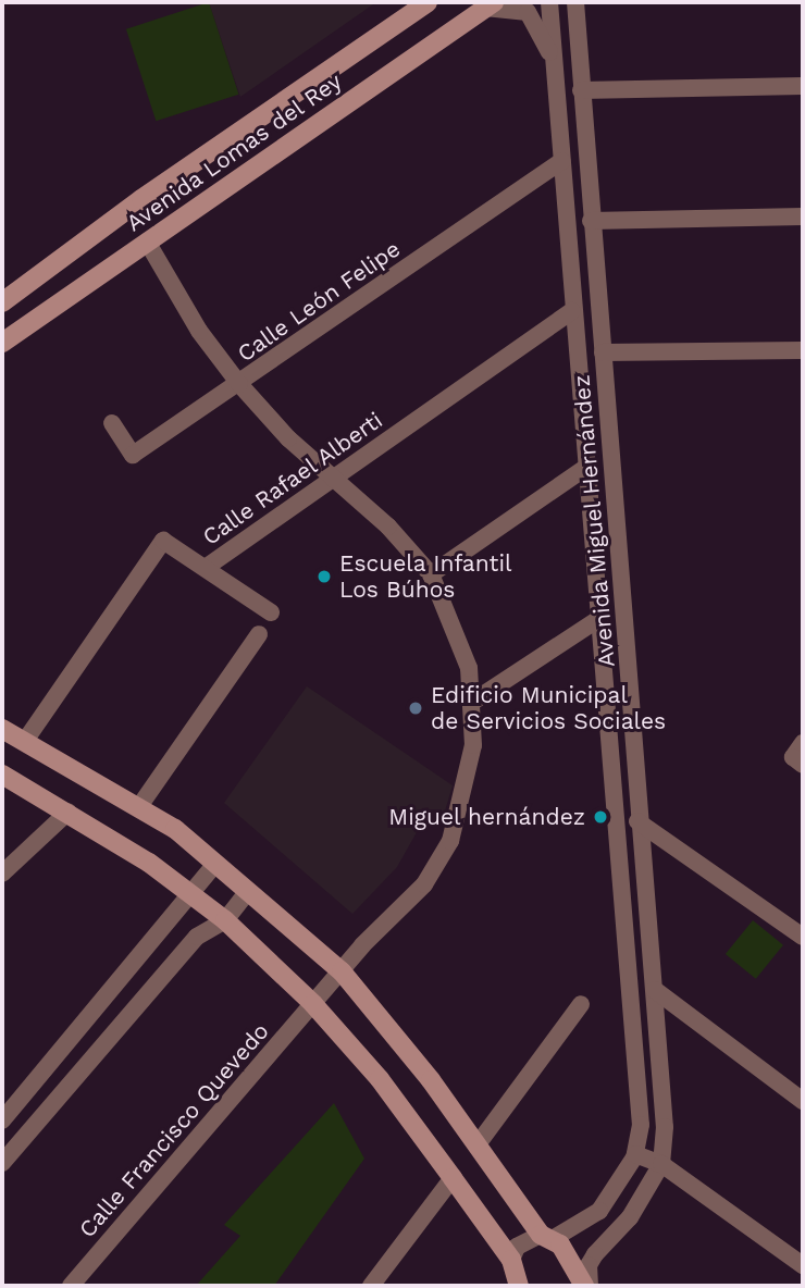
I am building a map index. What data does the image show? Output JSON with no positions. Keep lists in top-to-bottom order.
{
  "streets": {
    "main road": ["Avenida Lomas del Rey"],
    "street": [
      "Calle León Felipe",
      "Calle Rafael Alberti",
      "Avenida Miguel Hernández",
      "Calle Francisco Quevedo"
    ]
  },
  "crossings": [
    ["Avenida Lomas del Rey", "Calle Francisco Quevedo"],
    ["Calle León Felipe", "Avenida Miguel Hernández"],
    ["Calle León Felipe", "Calle Francisco Quevedo"],
    ["Calle Rafael Alberti", "Avenida Miguel Hernández"],
    ["Calle Rafael Alberti", "Calle Francisco Quevedo"]
  ],
  "places": ["Escuela Infantil Los Búhos", "Edificio Municipal de Servicios Sociales", "Miguel hernández"]
}
